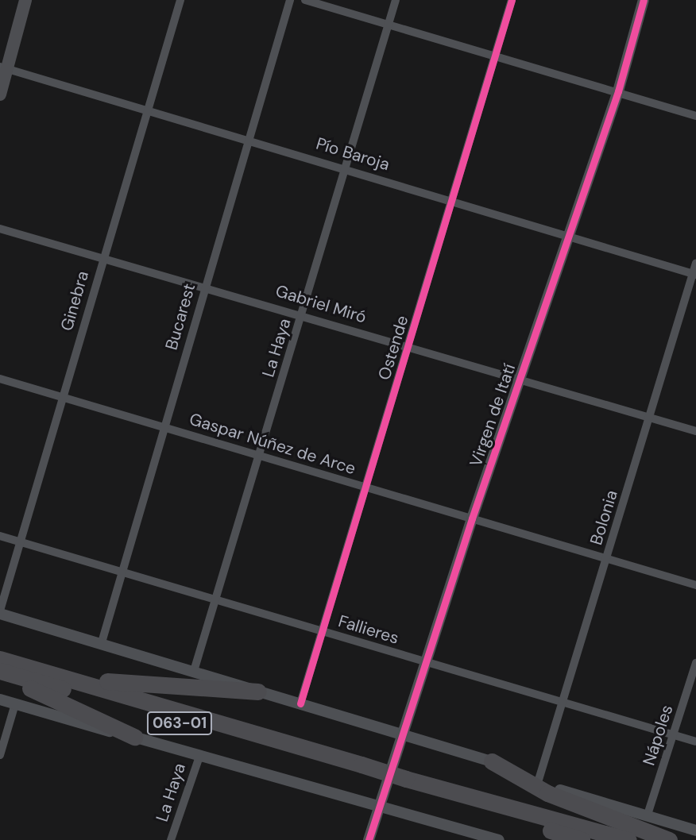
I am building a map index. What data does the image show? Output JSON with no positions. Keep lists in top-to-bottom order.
{
  "streets": {
    "highway": ["063-01"],
    "street": [
      "Pío Baroja",
      "Ginebra",
      "Gabriel Miró",
      "Bucarest",
      "La Haya",
      "Ostende",
      "Virgen de Itatí",
      "Gaspar Núñez de Arce",
      "Bolonia",
      "Fallieres",
      "Nápoles"
    ]
  },
  "crossings": [
    ["Pío Baroja", "Ginebra"],
    ["Pío Baroja", "Bucarest"],
    ["Pío Baroja", "La Haya"],
    ["Pío Baroja", "Ostende"],
    ["Pío Baroja", "Virgen de Itatí"],
    ["Pío Baroja", "Bolonia"],
    ["Ginebra", "Gabriel Miró"],
    ["Ginebra", "Gaspar Núñez de Arce"],
    ["Ginebra", "Fallieres"],
    ["Gabriel Miró", "Bucarest"],
    ["Gabriel Miró", "La Haya"],
    ["Gabriel Miró", "Ostende"],
    ["Gabriel Miró", "Virgen de Itatí"],
    ["Gabriel Miró", "Bolonia"],
    ["Bucarest", "Gaspar Núñez de Arce"],
    ["Bucarest", "Fallieres"],
    ["La Haya", "Gaspar Núñez de Arce"],
    ["La Haya", "Fallieres"],
    ["Ostende", "Gaspar Núñez de Arce"],
    ["Ostende", "Fallieres"],
    ["Virgen de Itatí", "Gaspar Núñez de Arce"],
    ["Virgen de Itatí", "Fallieres"],
    ["Gaspar Núñez de Arce", "Bolonia"],
    ["Bolonia", "Fallieres"],
    ["Fallieres", "Nápoles"]
  ]
}
